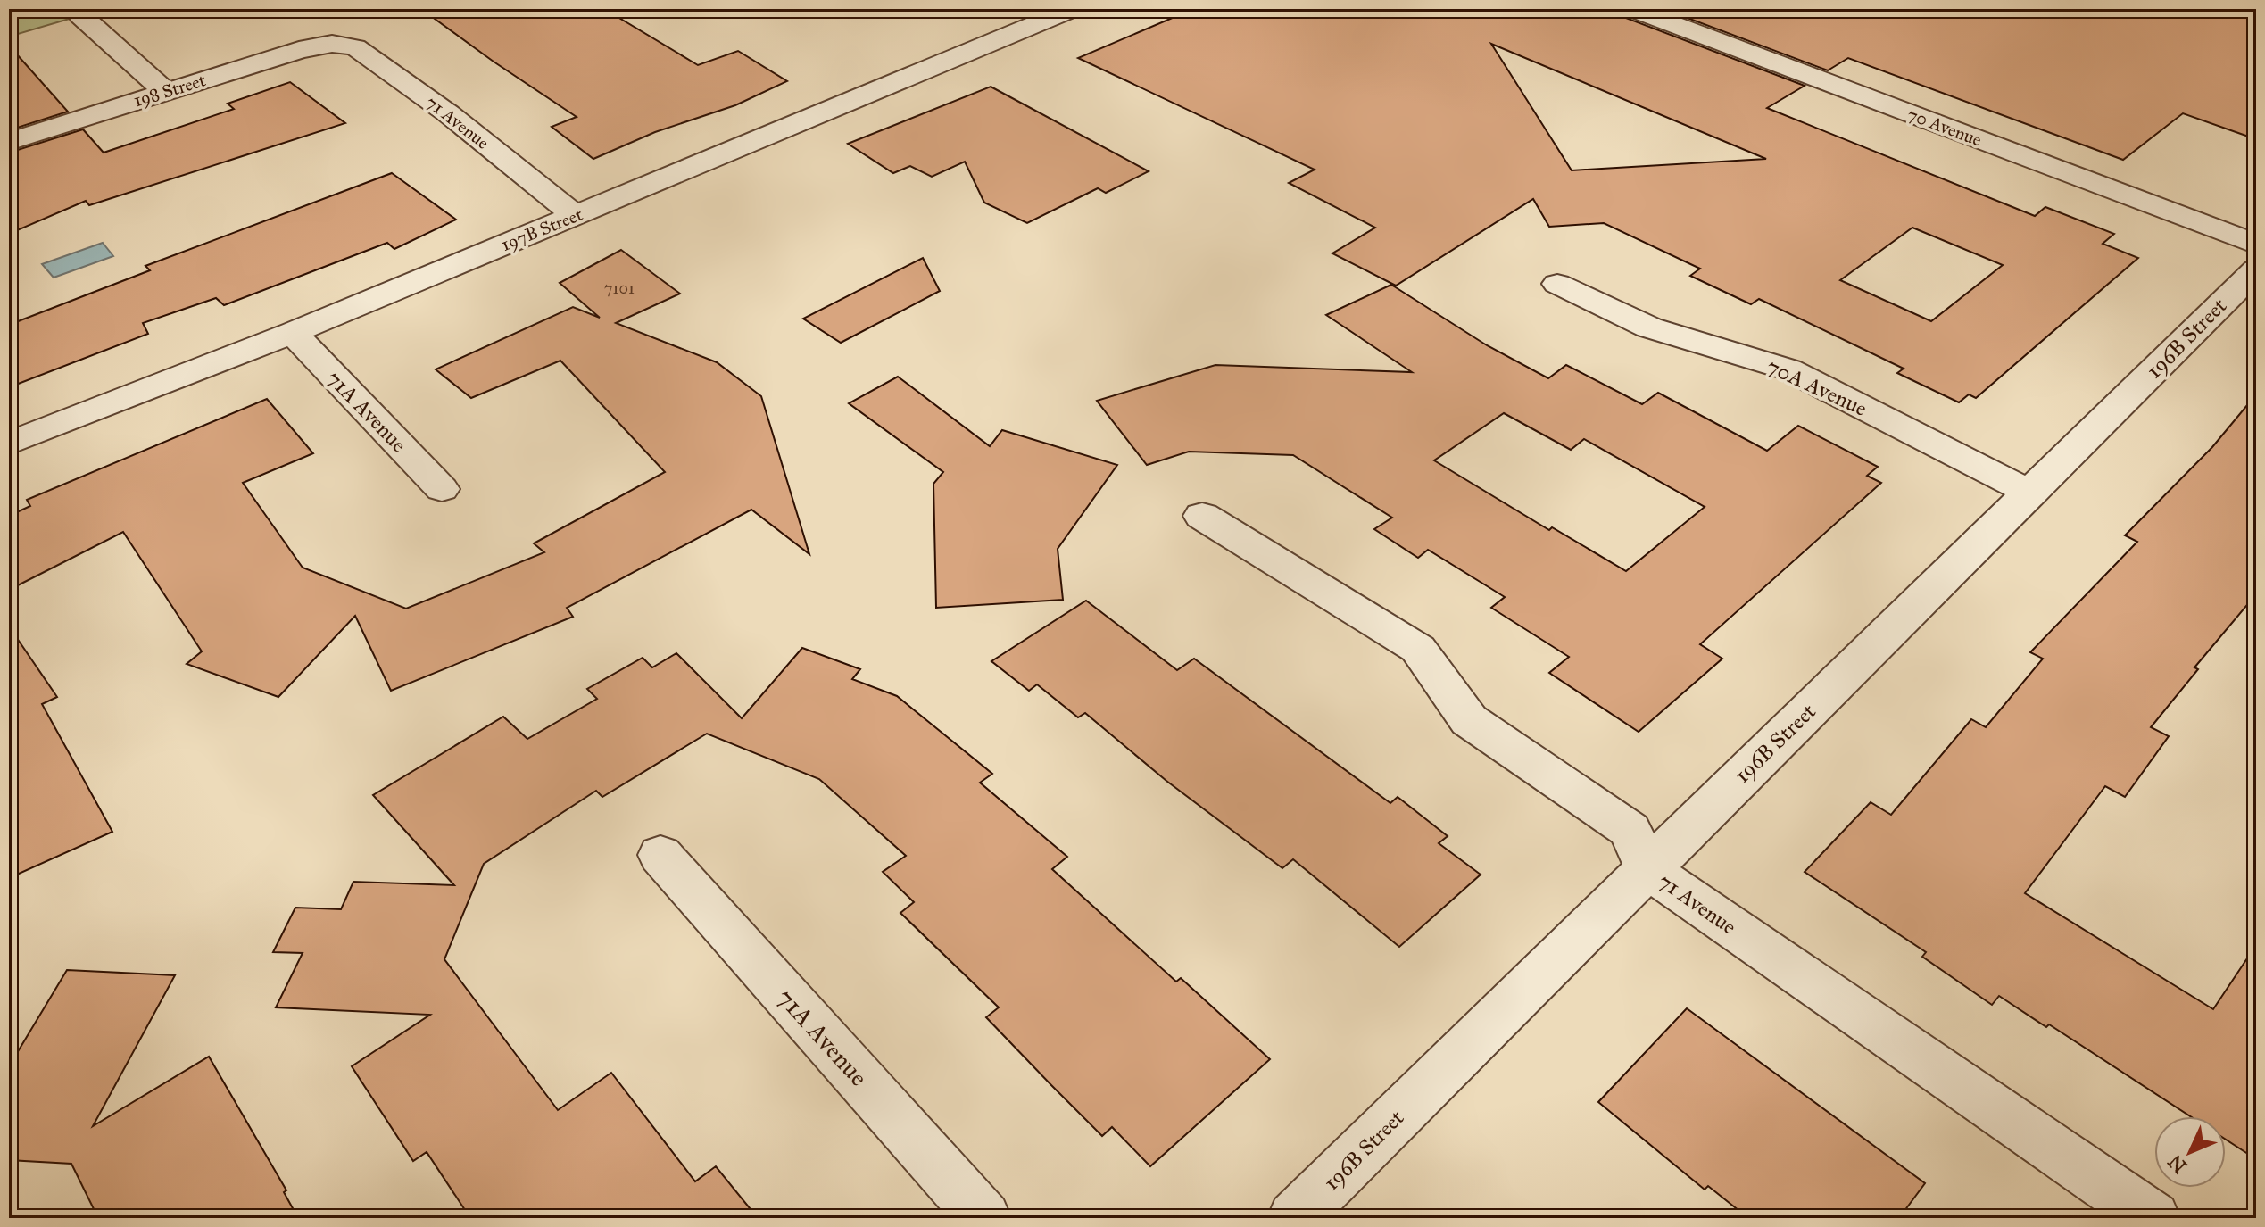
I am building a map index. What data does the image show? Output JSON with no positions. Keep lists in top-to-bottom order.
{
  "streets": {
    "street": [
      "198 Street",
      "71 Avenue",
      "70 Avenue",
      "197B Street",
      "196B Street",
      "70A Avenue",
      "71A Avenue"
    ]
  },
  "crossings": [
    ["198 Street", "71 Avenue"],
    ["71 Avenue", "197B Street"],
    ["71 Avenue", "196B Street"],
    ["197B Street", "71A Avenue"],
    ["196B Street", "70A Avenue"]
  ],
  "house_numbers": ["7101"],
  "north": "bottom left"
}
